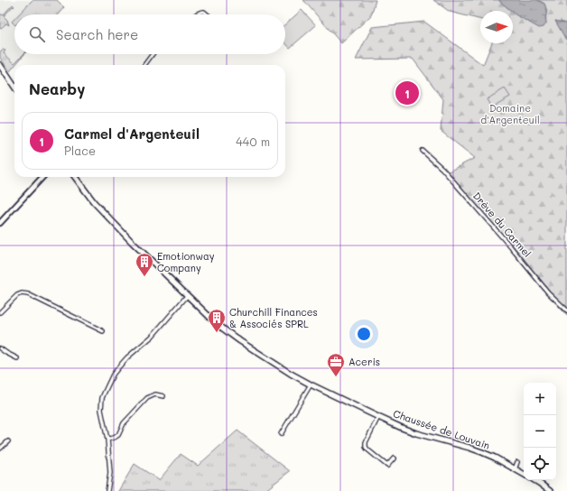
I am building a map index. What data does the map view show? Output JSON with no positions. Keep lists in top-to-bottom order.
{
  "streets": {
    "main road": ["Chaussée de Louvain"],
    "street": ["Drève du Carmel"]
  },
  "parks": ["Domaine d'Argenteuil"],
  "places": {
    "building": ["Emotionway Company", "Churchill Finances & Associés SPRL"],
    "office": ["Aceris"]
  },
  "north": "right",
  "page": {
    "search": "Search here",
    "heading": "Nearby",
    "pins": "1",
    "list": [
      {
        "mark": "1",
        "name": "Carmel d'Argenteuil",
        "note": "Place",
        "value": "440 m"
      }
    ],
    "map_buttons": ["+", "−"]
  }
}
